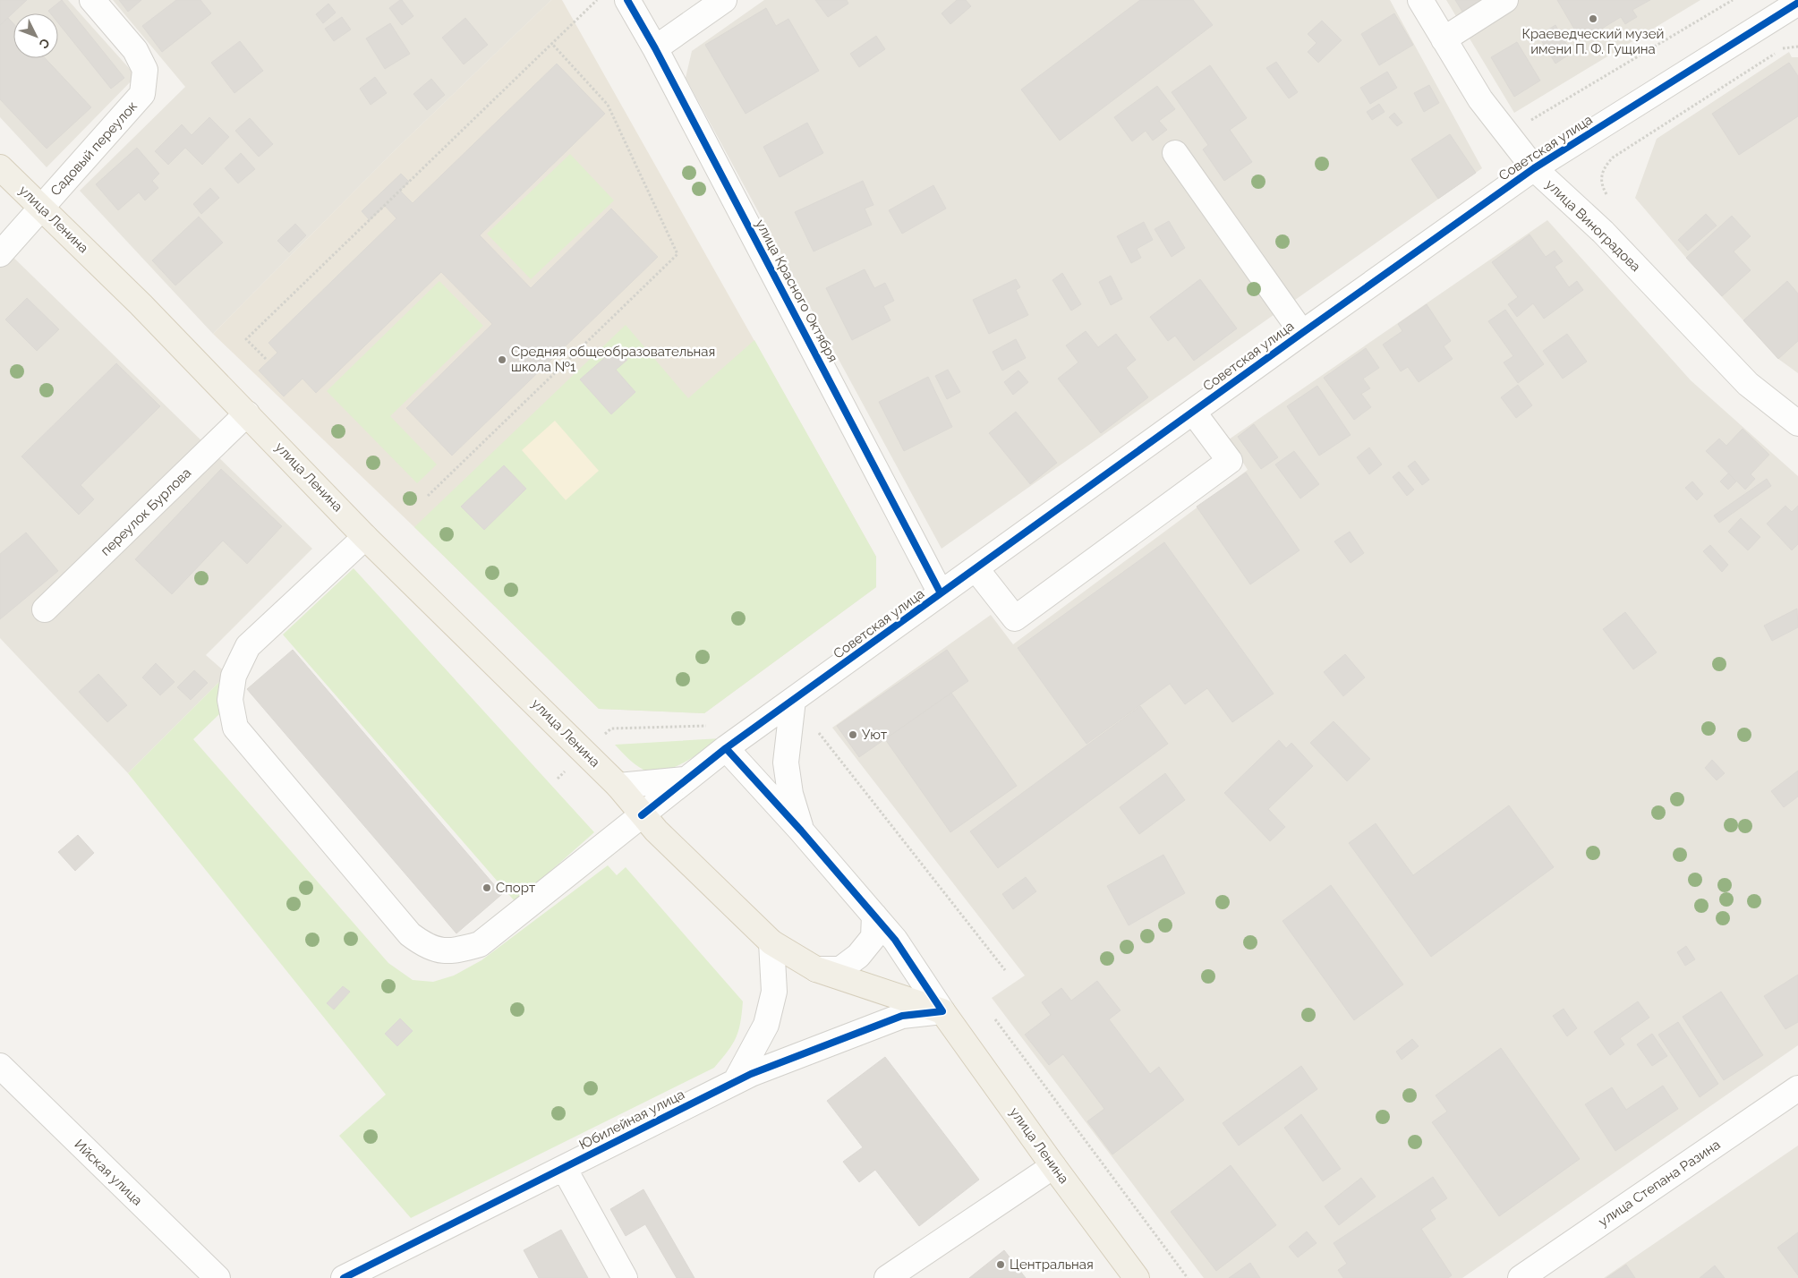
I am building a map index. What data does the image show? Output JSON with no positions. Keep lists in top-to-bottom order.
{
  "streets": {
    "main road": ["улица Ленина"],
    "street": [
      "Советская улица",
      "Садовый переулок",
      "улица Виноградова",
      "улица Красного Октября",
      "переулок Бурлова",
      "Юбилейная улица",
      "Ийская улица",
      "улица Степана Разина"
    ]
  },
  "crossings": [
    ["Советская улица", "улица Ленина"],
    ["Советская улица", "улица Виноградова"],
    ["Советская улица", "улица Красного Октября"],
    ["Садовый переулок", "улица Ленина"],
    ["улица Ленина", "переулок Бурлова"],
    ["улица Ленина", "Юбилейная улица"]
  ],
  "places": [
    "Краеведческий музей имени П. Ф. Гущина",
    "Средняя общеобразовательная школа №1",
    "Уют",
    "Спорт",
    "Центральная"
  ],
  "north": "bottom right"
}
